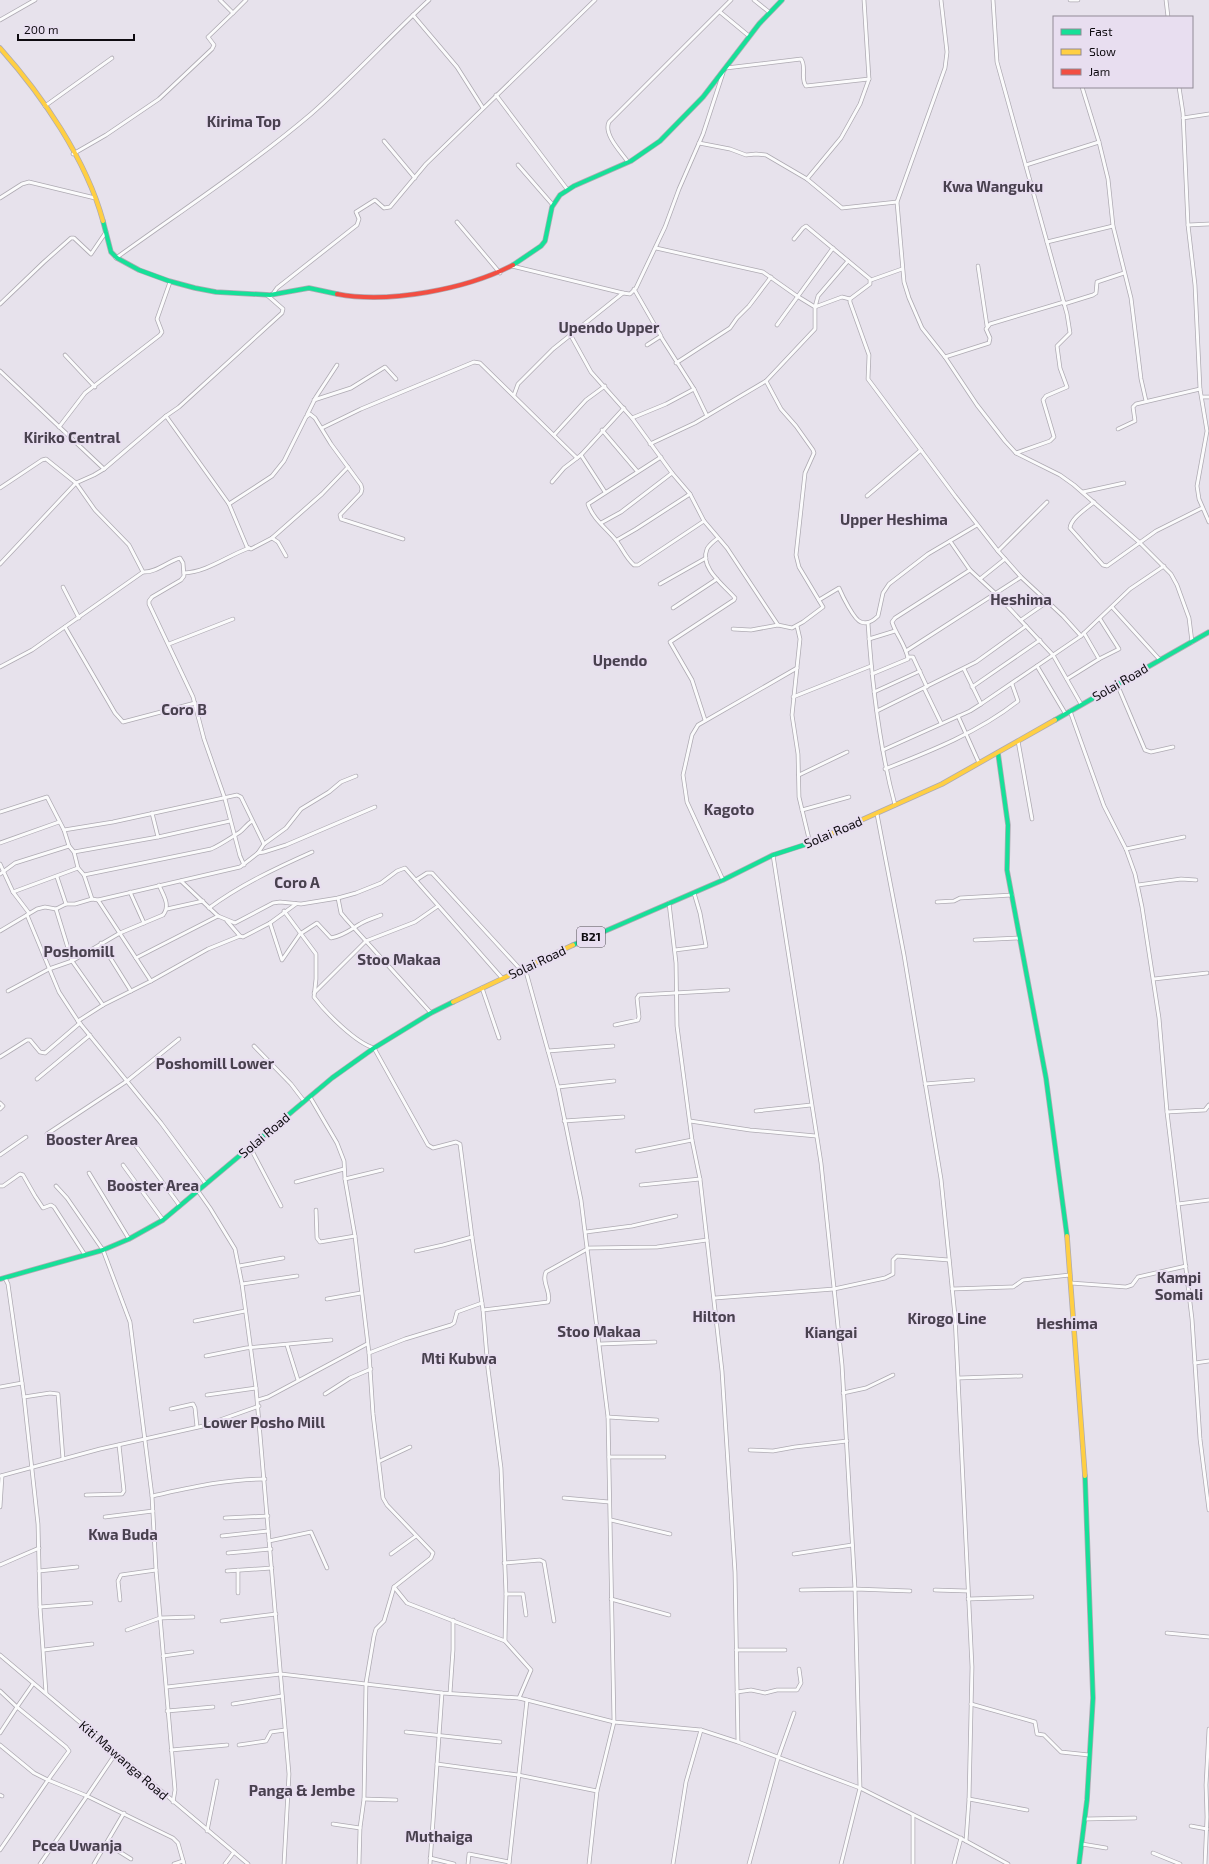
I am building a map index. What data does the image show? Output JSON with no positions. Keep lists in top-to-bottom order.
{
  "streets": {
    "main road": ["Solai Road", "B21"],
    "street": ["Kiti Mawanga Road"]
  },
  "districts": [
    "Kirima Top",
    "Kwa Wanguku",
    "Upendo Upper",
    "Kiriko Central",
    "Upper Heshima",
    "Heshima",
    "Upendo",
    "Coro B",
    "Kagoto",
    "Coro A",
    "Poshomill",
    "Stoo Makaa",
    "Poshomill Lower",
    "Booster Area",
    "Booster Area",
    "Kampi Somali",
    "Hilton",
    "Kirogo Line",
    "Heshima",
    "Stoo Makaa",
    "Kiangai",
    "Mti Kubwa",
    "Lower Posho Mill",
    "Kwa Buda",
    "Panga & Jembe",
    "Muthaiga",
    "Pcea Uwanja"
  ],
  "legend": ["Fast", "Slow", "Jam"],
  "scale_bar": "200 m"
}
